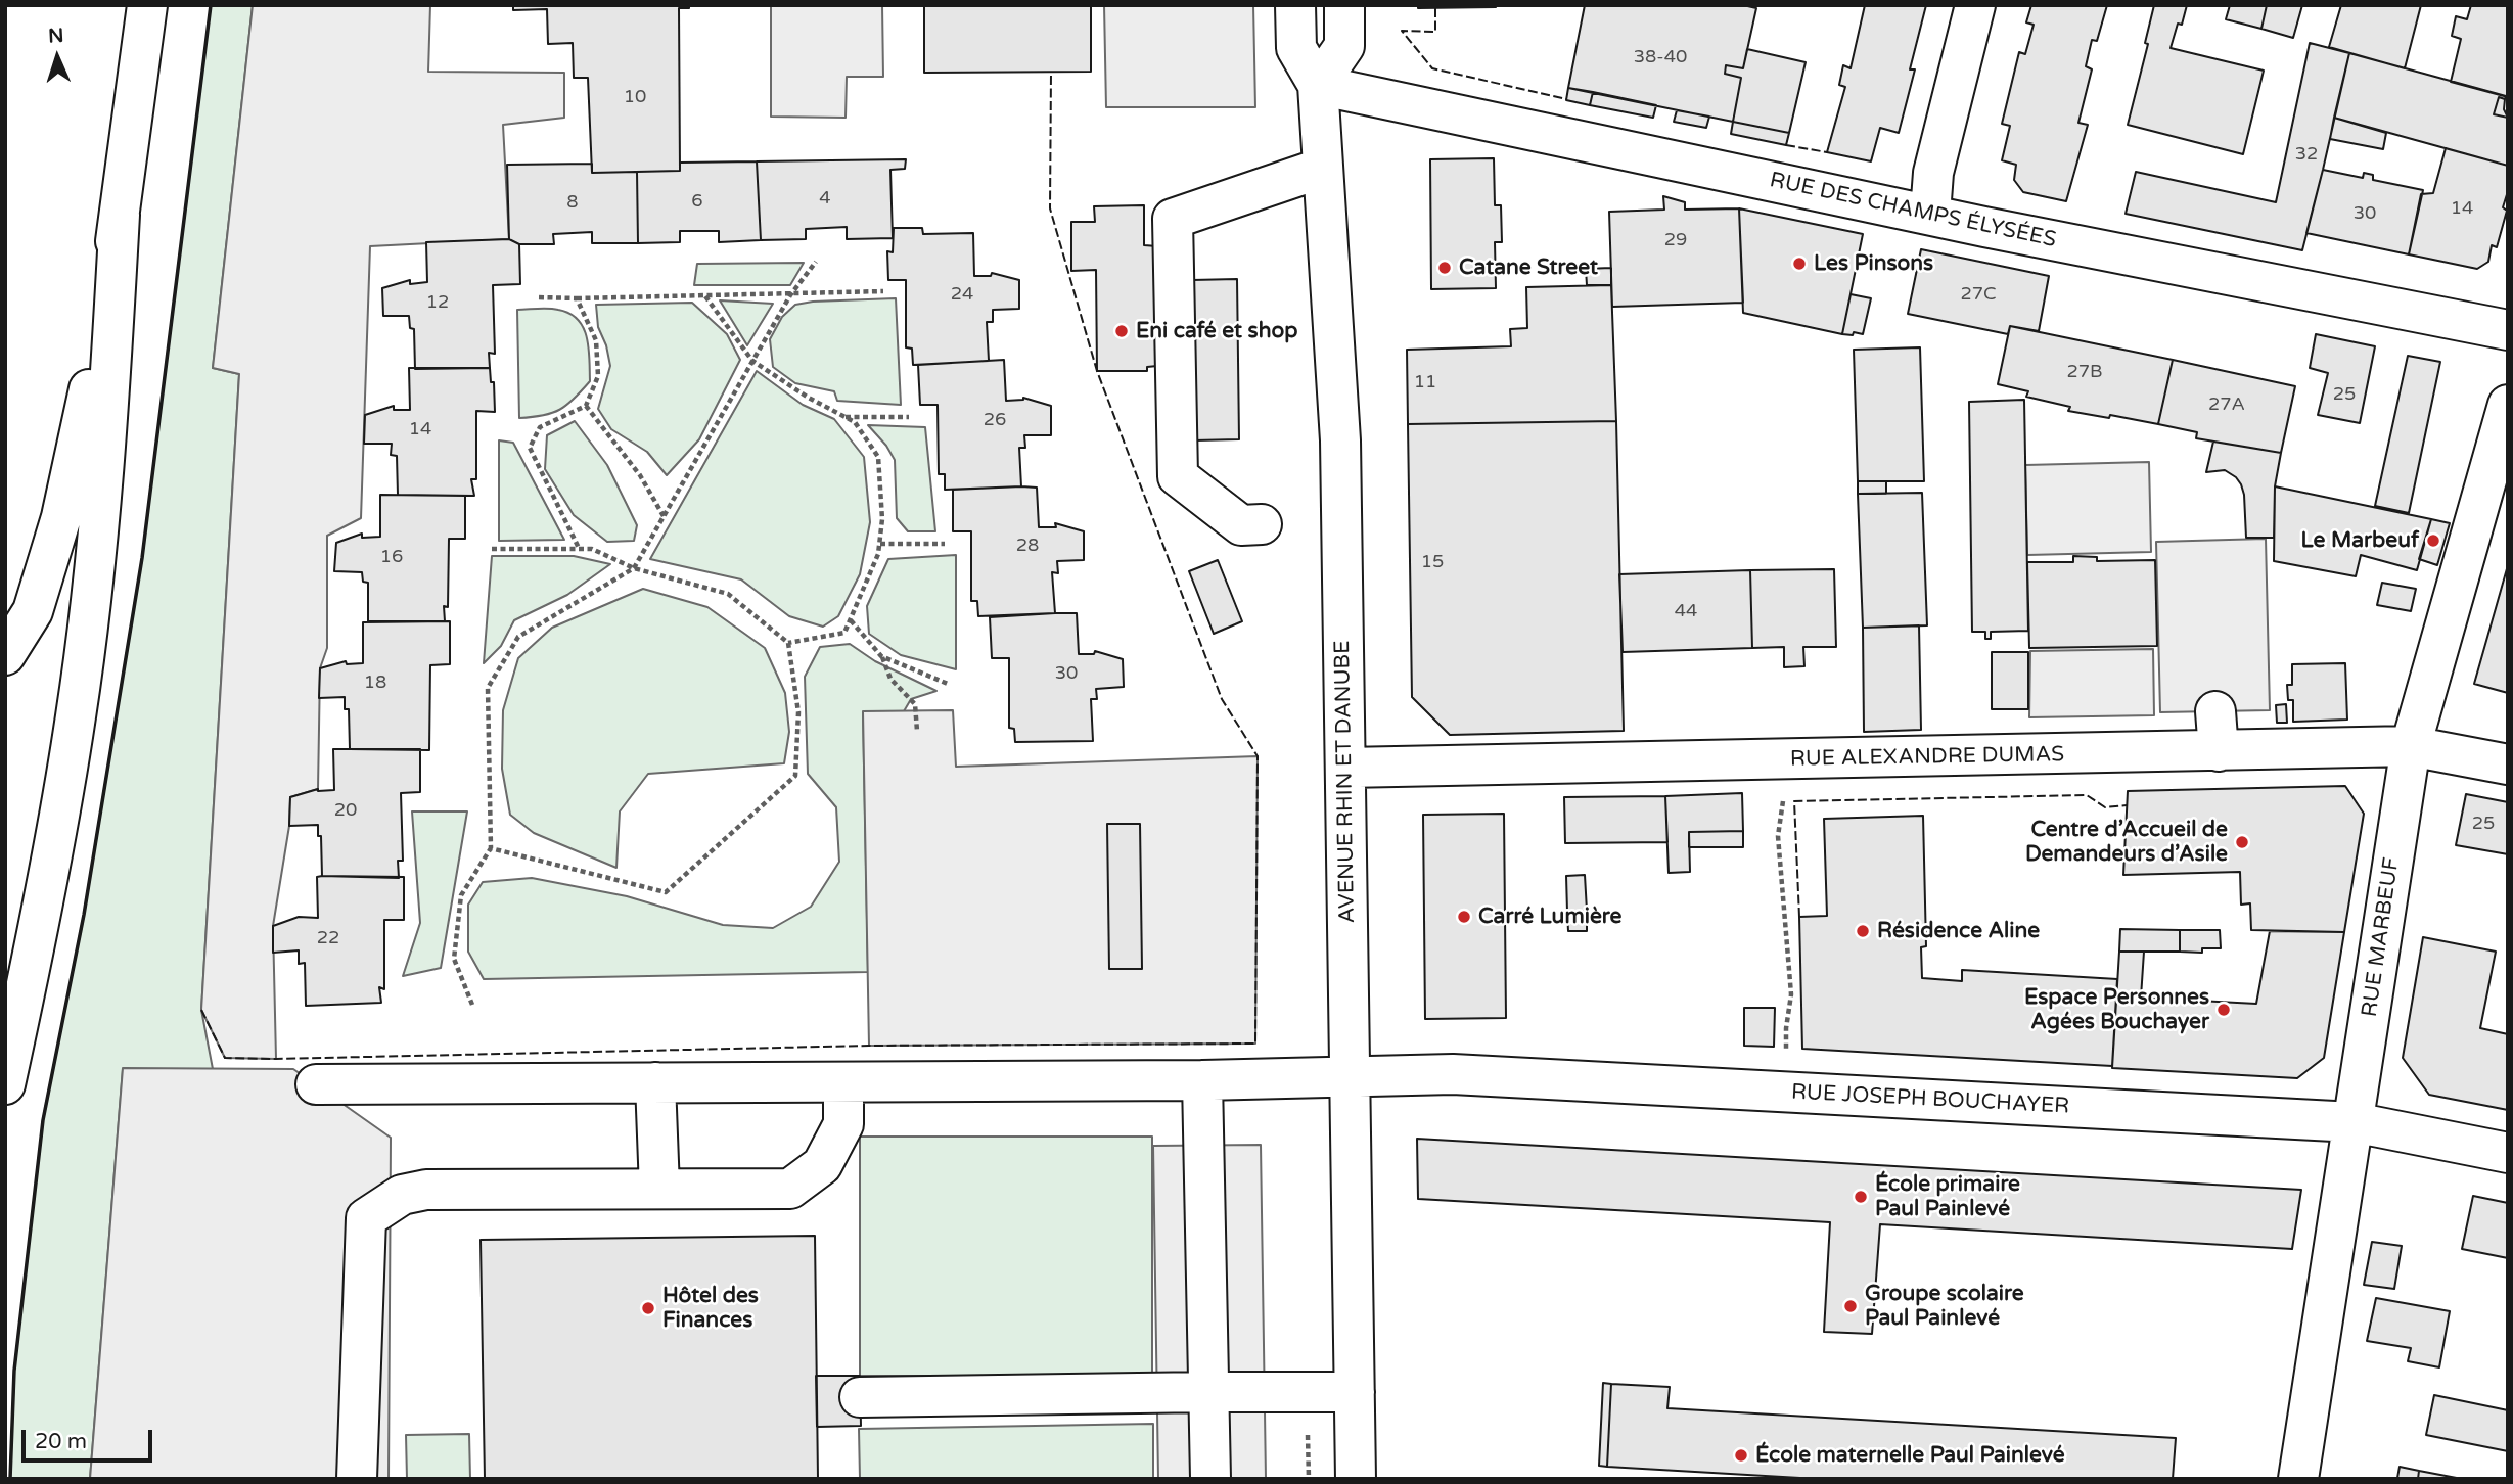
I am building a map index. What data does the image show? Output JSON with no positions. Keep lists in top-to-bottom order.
{
  "streets": {
    "main road": [
      "RUE DES CHAMPS ÉLYSÉES",
      "RUE ALEXANDRE DUMAS",
      "AVENUE RHIN ET DANUBE",
      "RUE MARBEUF",
      "RUE JOSEPH BOUCHAYER"
    ]
  },
  "crossings": [
    ["RUE DES CHAMPS ÉLYSÉES", "AVENUE RHIN ET DANUBE"],
    ["RUE ALEXANDRE DUMAS", "AVENUE RHIN ET DANUBE"],
    ["RUE ALEXANDRE DUMAS", "RUE MARBEUF"],
    ["AVENUE RHIN ET DANUBE", "RUE JOSEPH BOUCHAYER"],
    ["RUE MARBEUF", "RUE JOSEPH BOUCHAYER"]
  ],
  "places": [
    "Les Pinsons",
    "Catane Street",
    "Eni café et shop",
    "Le Marbeuf",
    "Centre d’Accueil de Demandeurs d’Asile",
    "Carré Lumière",
    "Résidence Aline",
    "Espace Personnes Agées Bouchayer",
    "École primaire Paul Painlevé",
    "Groupe scolaire Paul Painlevé",
    "Hôtel des Finances",
    "École maternelle Paul Painlevé"
  ],
  "house_numbers": [
    "38-40",
    "10",
    "32",
    "4",
    "6",
    "8",
    "14",
    "30",
    "29",
    "24",
    "27C",
    "12",
    "27B",
    "11",
    "25",
    "27A",
    "26",
    "14",
    "28",
    "16",
    "15",
    "44",
    "30",
    "18",
    "20",
    "25",
    "22"
  ],
  "scale_bar": "20 m",
  "north": "top"
}
